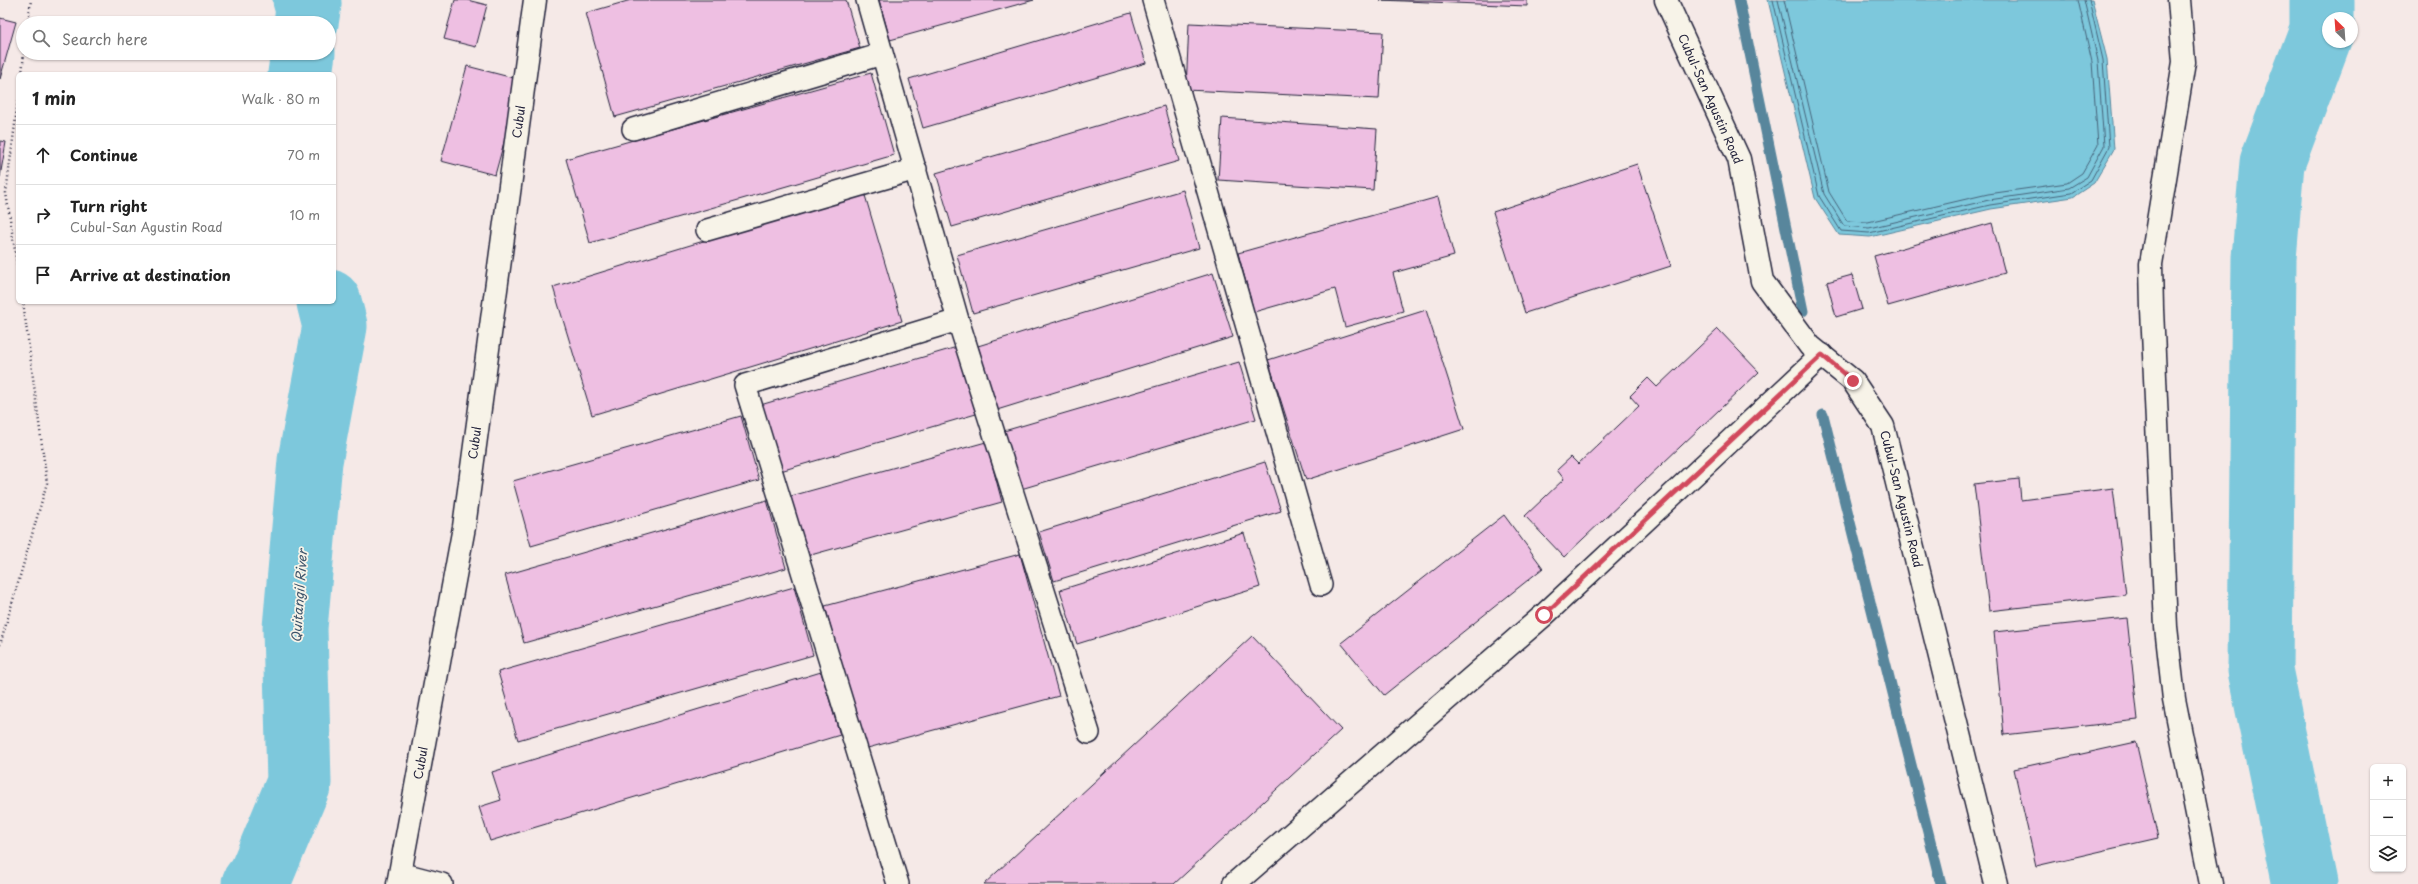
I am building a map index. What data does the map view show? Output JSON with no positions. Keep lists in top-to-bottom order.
{
  "streets": {
    "street": ["Cubul-San Agustin Road", "Cubul"]
  },
  "water": ["Quitangil River"],
  "north": "top left",
  "page": {
    "search": "Search here",
    "heading": ["1 min", "Walk · 80 m"],
    "list": [
      ["Continue", "70 m"],
      ["Turn right", "Cubul-San Agustin Road", "10 m"],
      "Arrive at destination"
    ],
    "map_buttons": ["+", "−"]
  }
}
